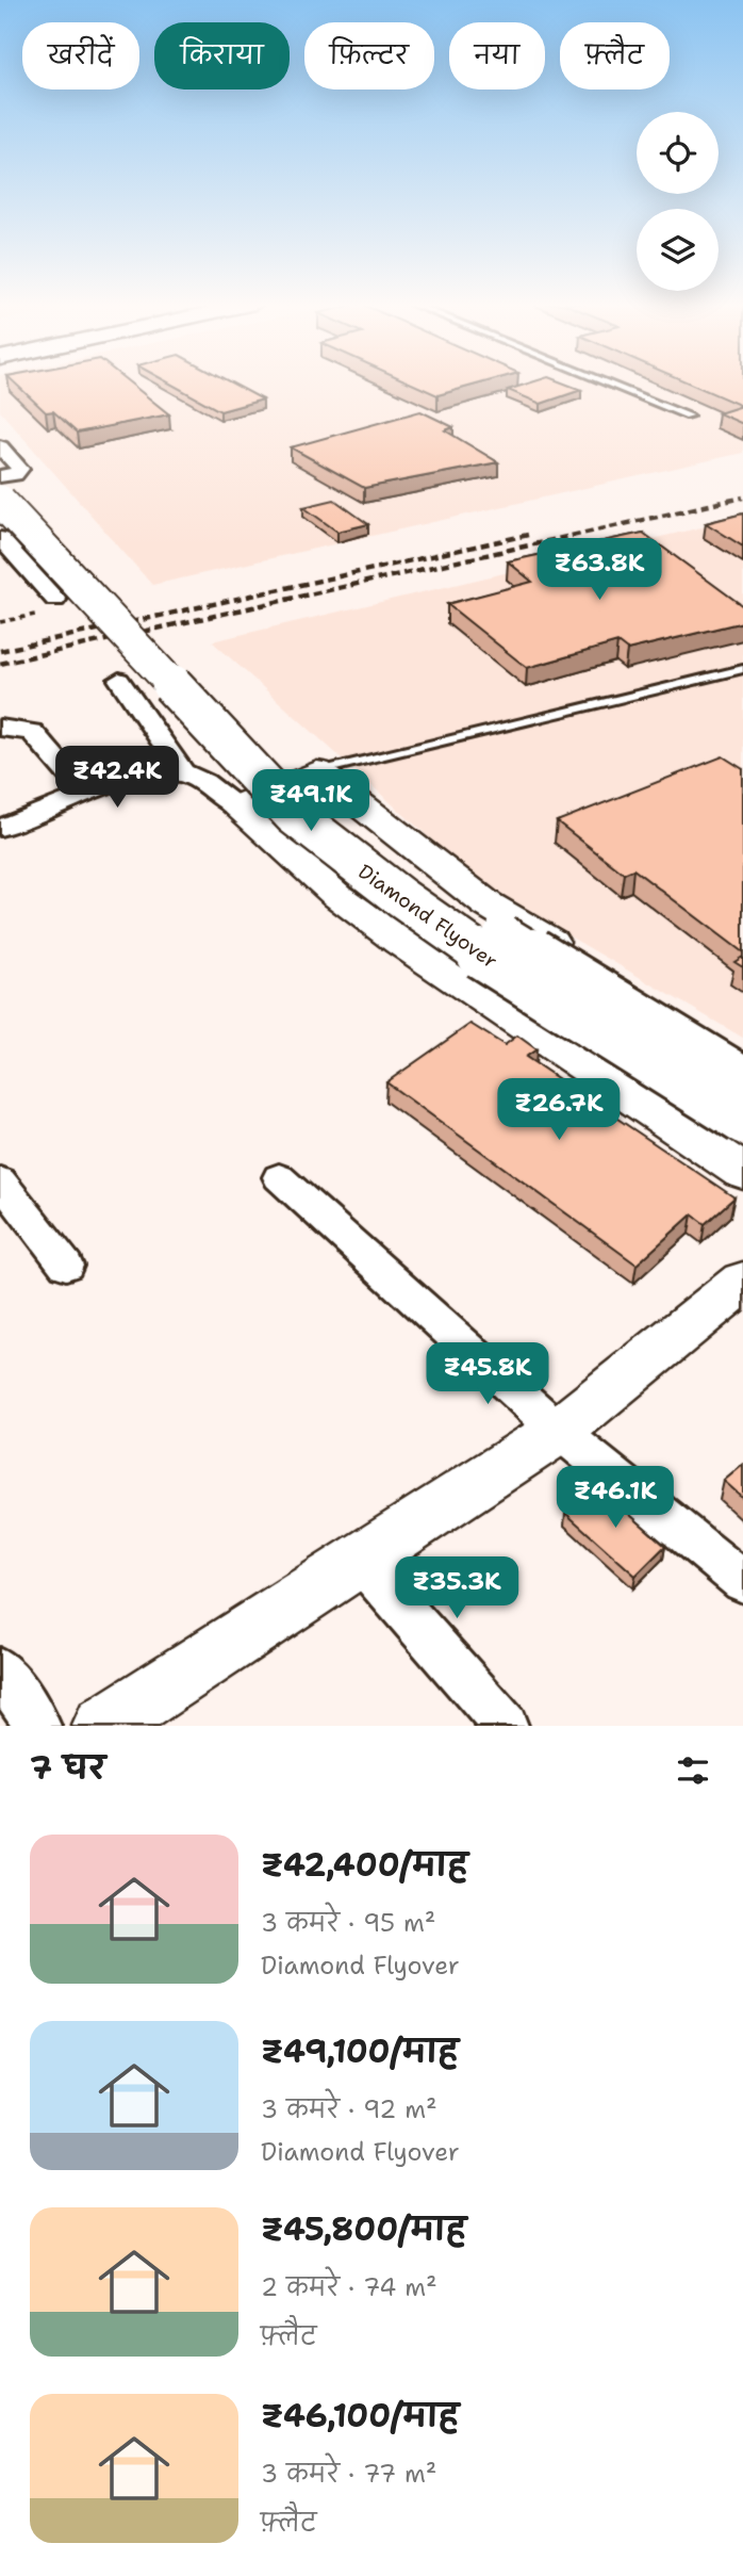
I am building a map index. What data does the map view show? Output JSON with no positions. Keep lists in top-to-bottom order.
{
  "streets": {
    "highway": ["Diamond Flyover"]
  },
  "page": {
    "chip": [
      "खरीदें",
      "किराया",
      "फ़िल्टर",
      "नया",
      "फ़्लैट"
    ],
    "price": [
      "₹63.8K",
      "₹42.4K",
      "₹49.1K",
      "₹26.7K",
      "₹45.8K",
      "₹46.1K",
      "₹35.3K"
    ],
    "heading": "7 घर",
    "list": [
      {
        "name": "₹42,400/माह",
        "note": "3 कमरे · 95 m² · Diamond Flyover"
      },
      {
        "name": "₹49,100/माह",
        "note": "3 कमरे · 92 m² · Diamond Flyover"
      },
      {
        "name": "₹45,800/माह",
        "note": "2 कमरे · 74 m² · फ़्लैट"
      },
      {
        "name": "₹46,100/माह",
        "note": "3 कमरे · 77 m² · फ़्लैट"
      }
    ]
  }
}
